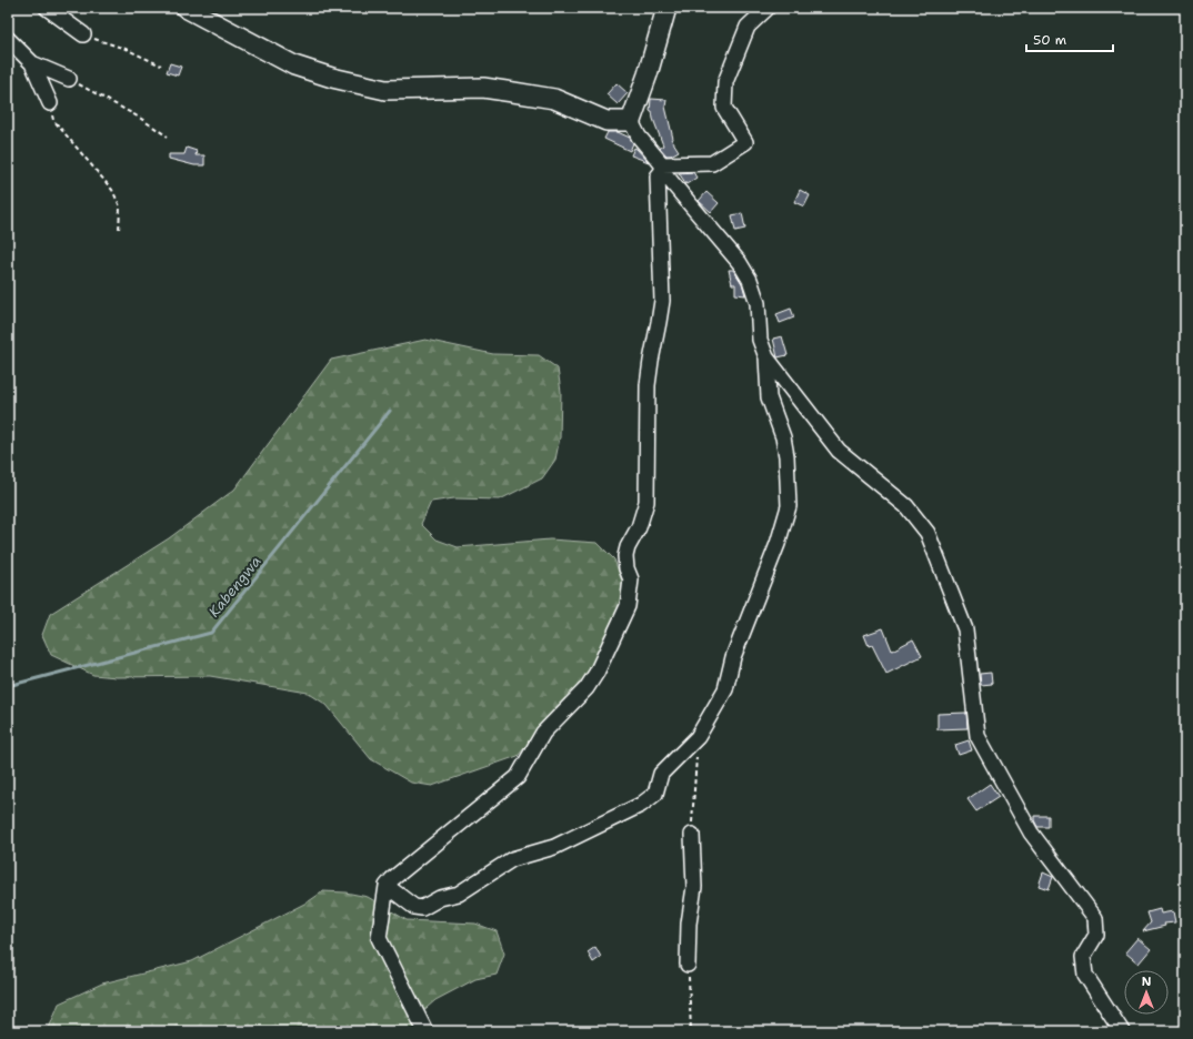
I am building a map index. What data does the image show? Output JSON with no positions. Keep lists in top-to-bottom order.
{
  "water": ["Kabengwa"],
  "scale_bar": "50 m",
  "north": "top"
}
